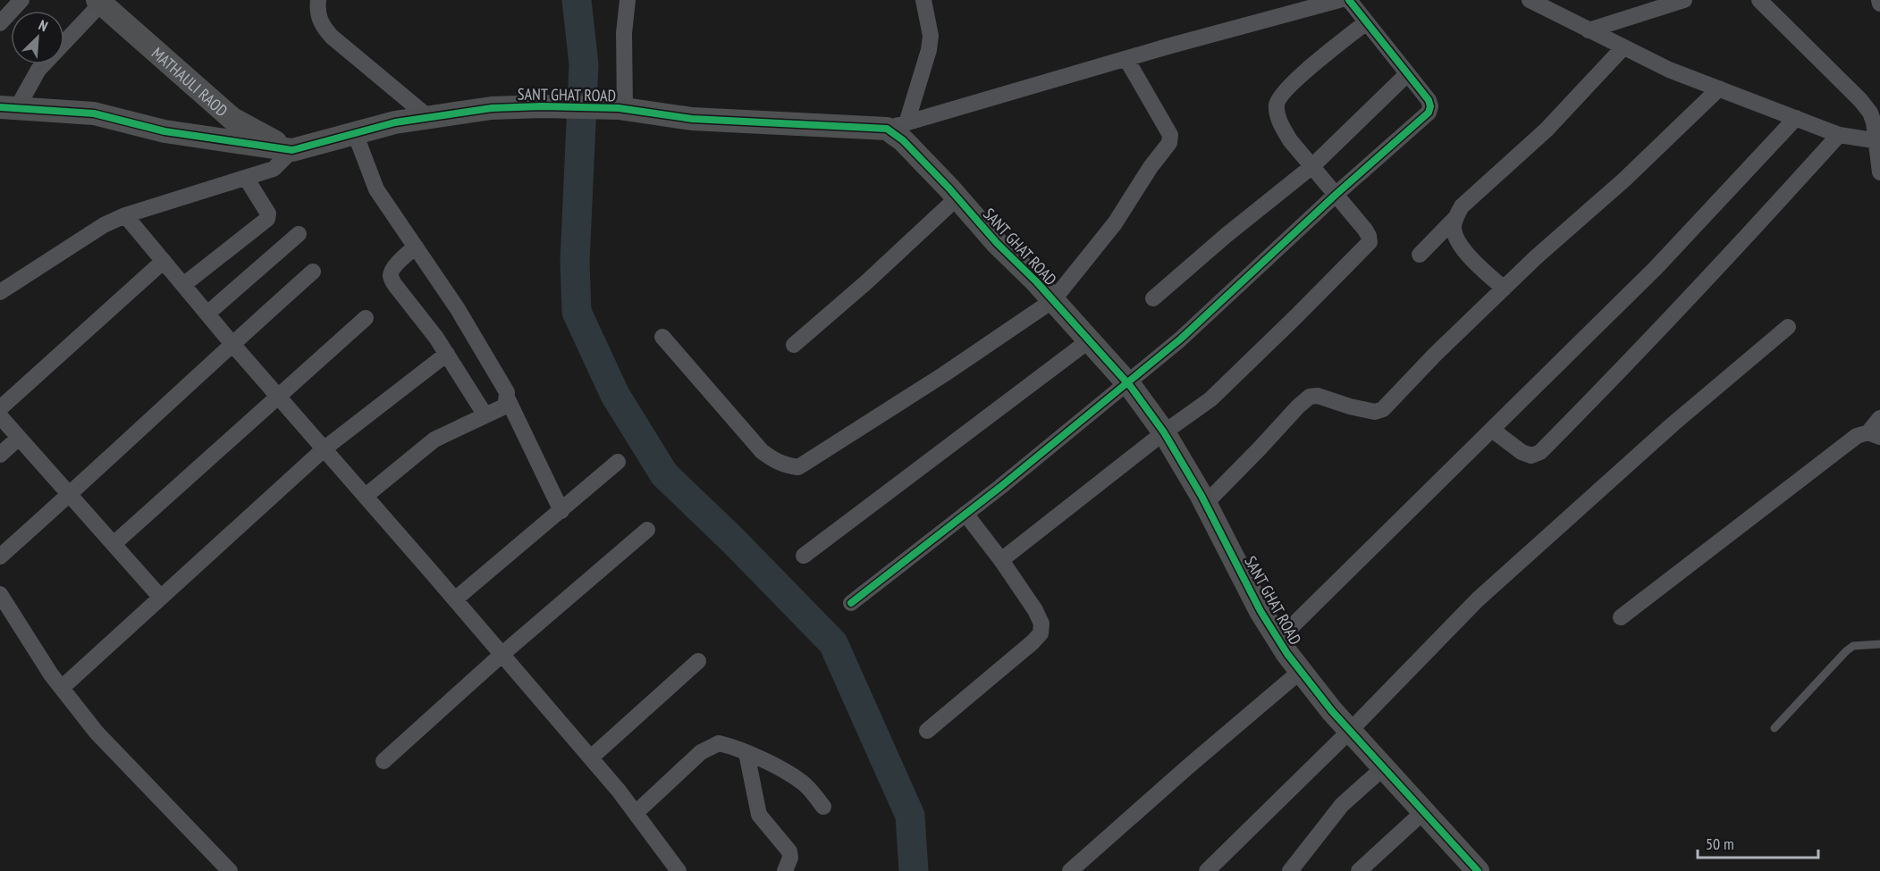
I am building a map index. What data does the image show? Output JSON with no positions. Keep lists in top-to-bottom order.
{
  "streets": {
    "street": ["MATHAULI RAOD", "SANT GHAT ROAD"]
  },
  "crossings": [
    ["MATHAULI RAOD", "SANT GHAT ROAD"]
  ],
  "scale_bar": "50 m",
  "north": "top right"
}
